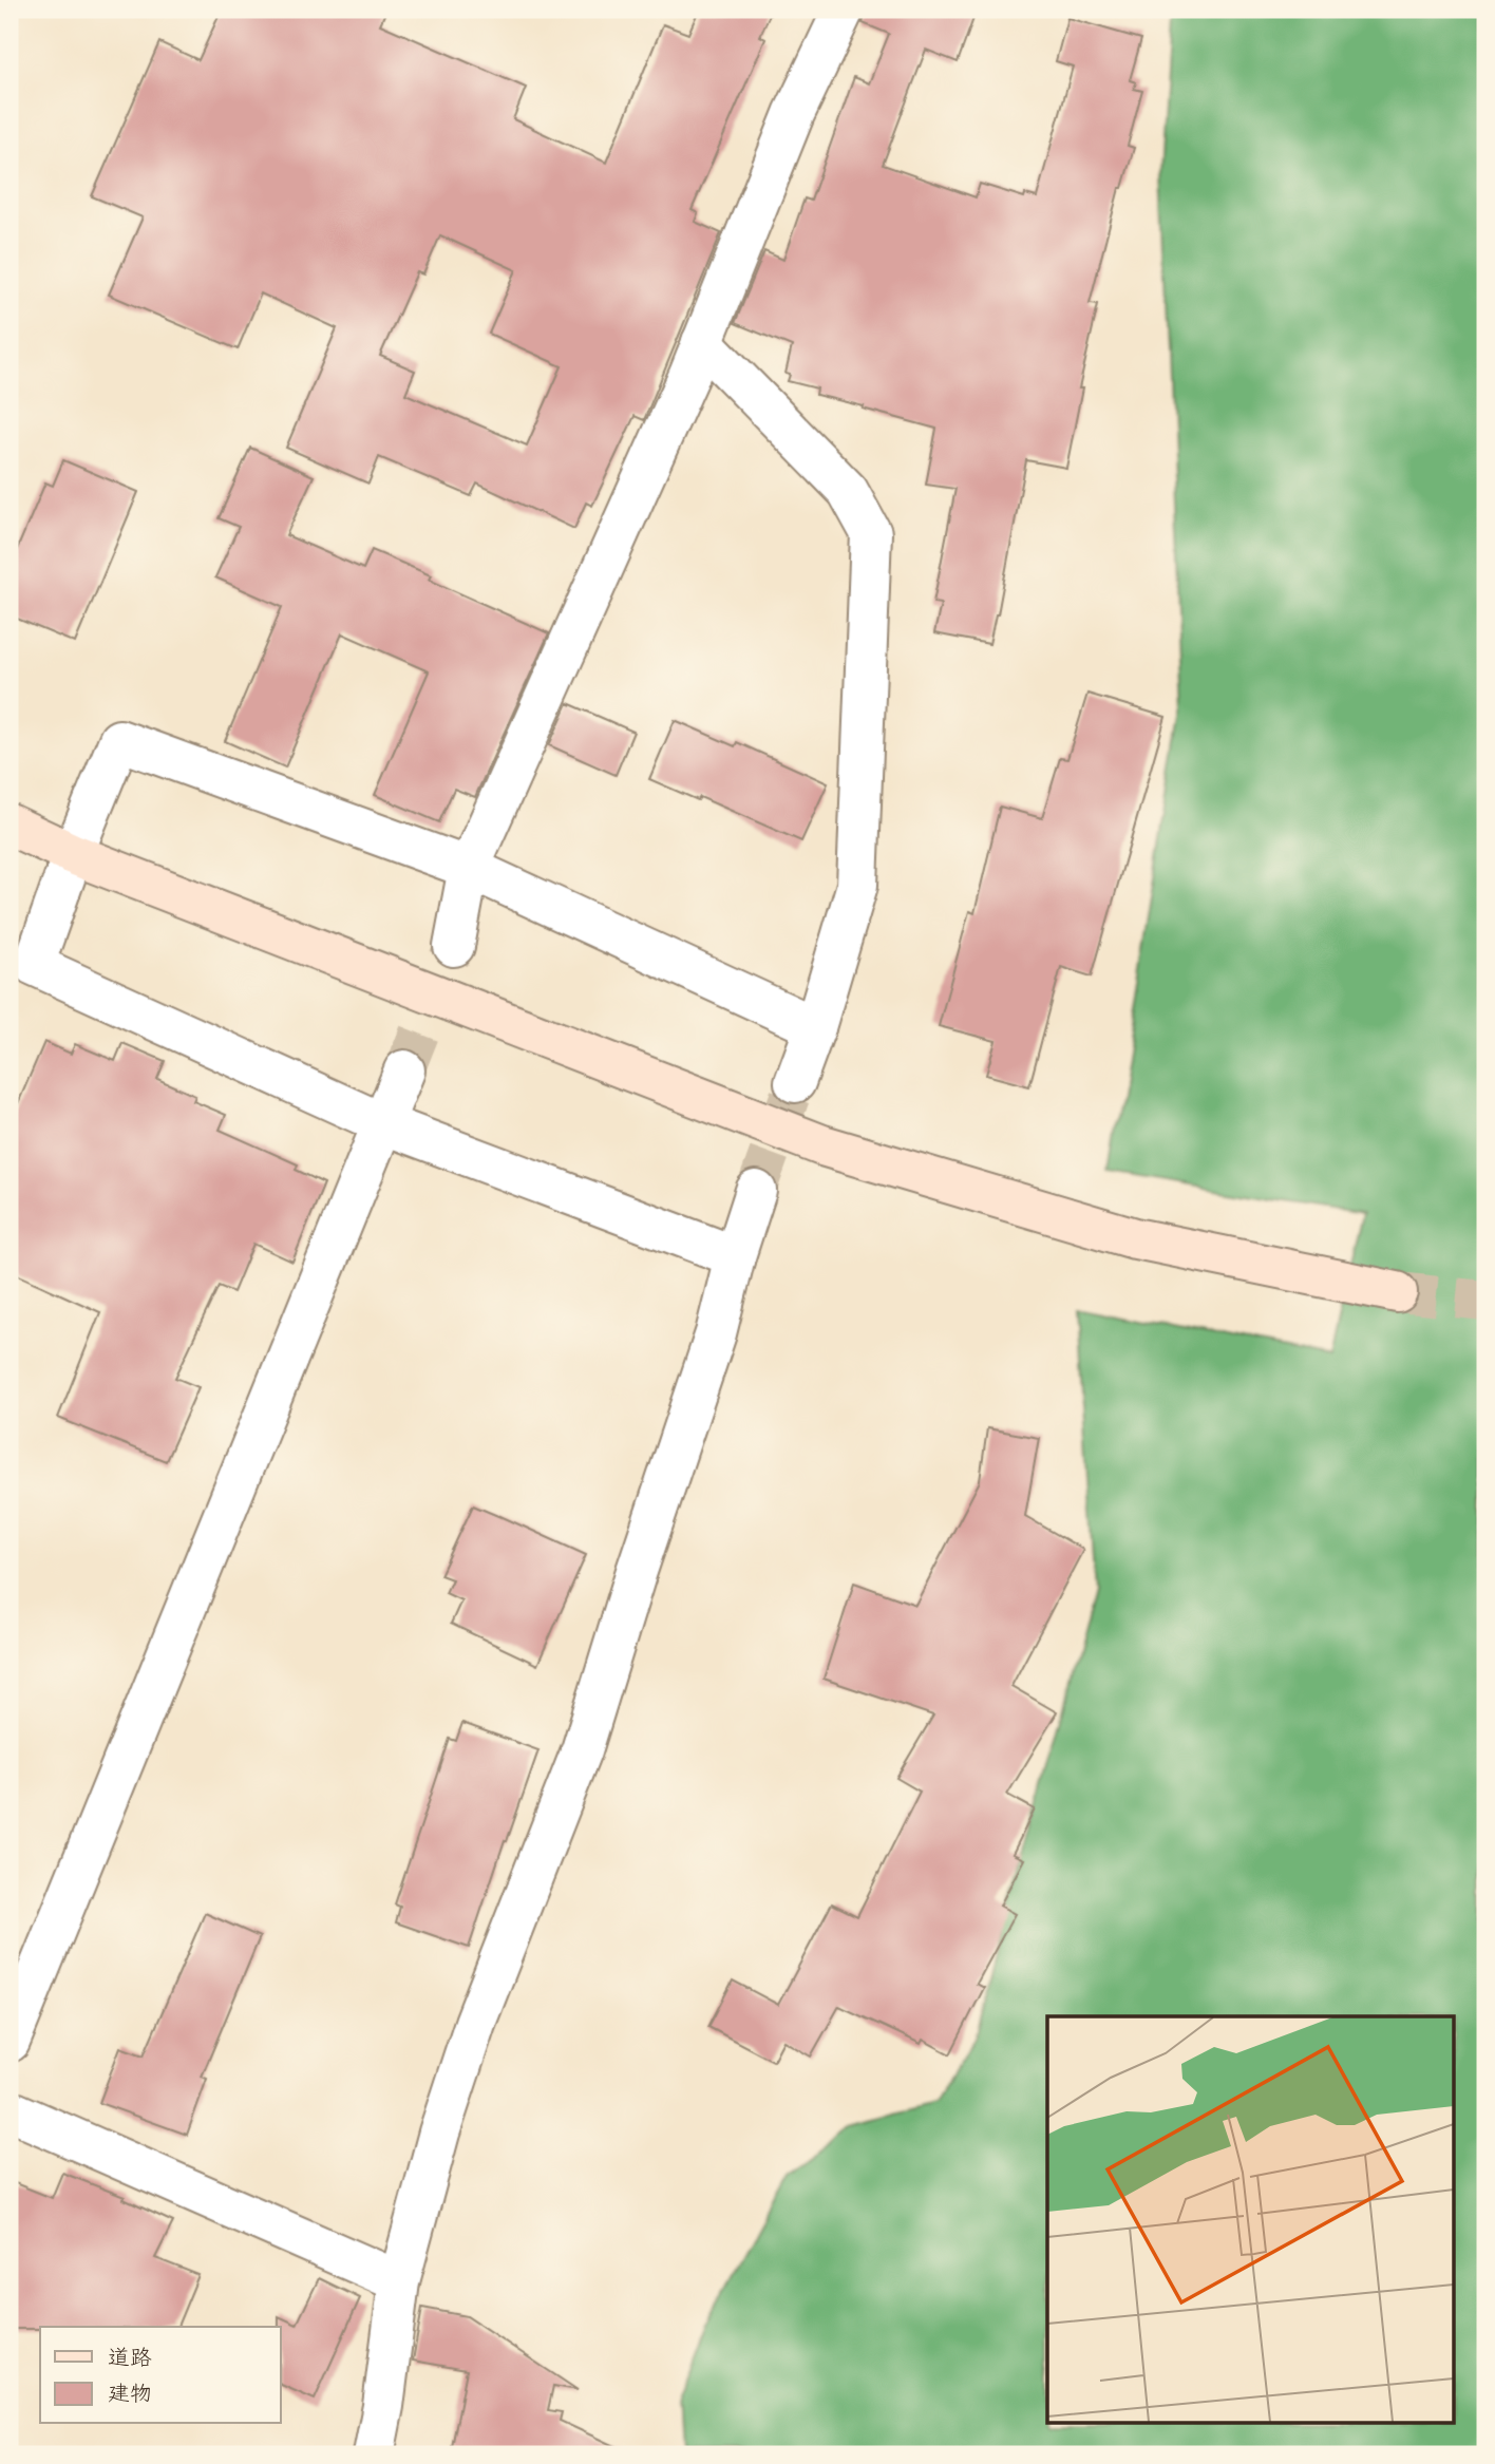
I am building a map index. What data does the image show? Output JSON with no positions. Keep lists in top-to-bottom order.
{
  "legend": ["道路", "建物"]
}
